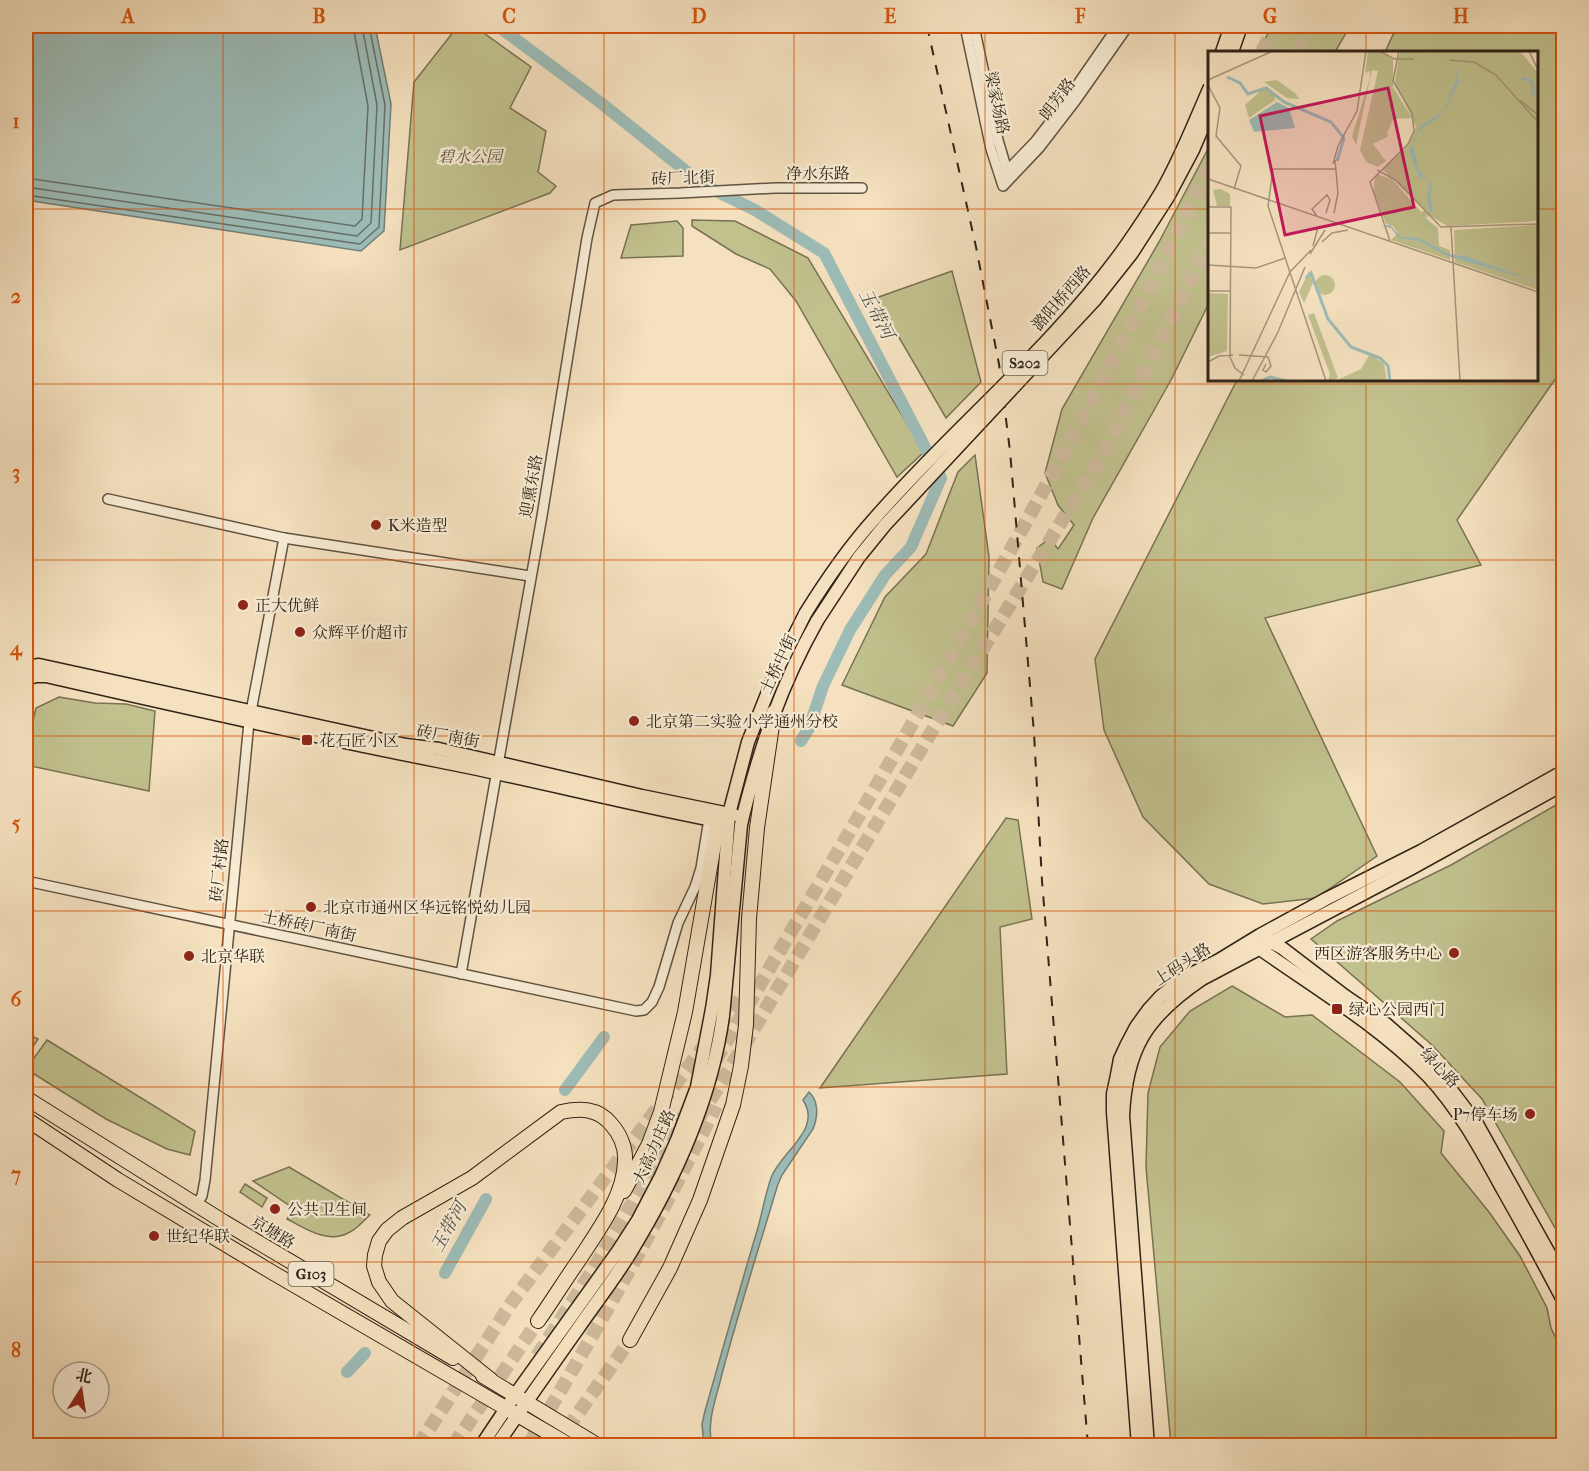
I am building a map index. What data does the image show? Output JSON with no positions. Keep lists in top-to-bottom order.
{
  "streets": {
    "highway": ["京塘路", "G103"],
    "main road": [
      "潞阳桥西路",
      "S202",
      "土桥中街",
      "砖厂南街",
      "上码头路",
      "绿心路",
      "大高力庄路"
    ],
    "street": [
      "朗芳路",
      "梁家场路",
      "净水东路",
      "砖厂北街",
      "迎熏东路",
      "砖厂村路",
      "土桥砖厂南街"
    ]
  },
  "crossings": [
    ["朗芳路", "梁家场路"],
    ["净水东路", "砖厂北街"],
    ["砖厂北街", "迎熏东路"],
    ["潞阳桥西路", "土桥中街"],
    ["潞阳桥西路", "砖厂南街"],
    ["潞阳桥西路", "土桥砖厂南街"],
    ["潞阳桥西路", "大高力庄路"],
    ["迎熏东路", "砖厂南街"],
    ["迎熏东路", "土桥砖厂南街"],
    ["土桥中街", "砖厂南街"],
    ["土桥中街", "大高力庄路"],
    ["砖厂南街", "砖厂村路"],
    ["砖厂南街", "土桥砖厂南街"],
    ["砖厂南街", "大高力庄路"],
    ["砖厂村路", "土桥砖厂南街"],
    ["砖厂村路", "京塘路"],
    ["土桥砖厂南街", "大高力庄路"],
    ["上码头路", "绿心路"],
    ["大高力庄路", "京塘路"],
    ["大高力庄路", "G103"]
  ],
  "water": ["玉带河"],
  "parks": ["碧水公园"],
  "places": {
    "other": [
      "K米造型",
      "正大优鲜",
      "众辉平价超市",
      "北京第二实验小学通州分校",
      "北京市通州区华远铭悦幼儿园",
      "西区游客服务中心",
      "北京华联",
      "P7停车场",
      "公共卫生间",
      "世纪华联"
    ],
    "transit": ["花石匠小区", "绿心公园西门"]
  },
  "north": "top",
  "grid": {
    "columns": [
      "A",
      "B",
      "C",
      "D",
      "E",
      "F",
      "G",
      "H"
    ],
    "rows": [
      "1",
      "2",
      "3",
      "4",
      "5",
      "6",
      "7",
      "8"
    ]
  }
}
